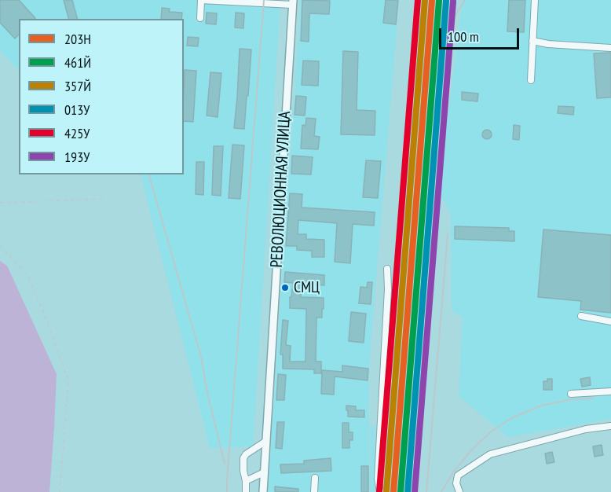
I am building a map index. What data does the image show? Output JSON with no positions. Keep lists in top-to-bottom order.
{
  "streets": {
    "main road": ["РЕВОЛЮЦИОННАЯ УЛИЦА"]
  },
  "places": ["СМЦ"],
  "lines": [
    "transit line 203Н",
    "transit line 357Й",
    "transit line 425У",
    "transit line 461Й",
    "transit line 013У",
    "transit line 193У"
  ],
  "legend": [
    "203Н",
    "461Й",
    "357Й",
    "013У",
    "425У",
    "193У"
  ],
  "scale_bar": "100 m"
}
